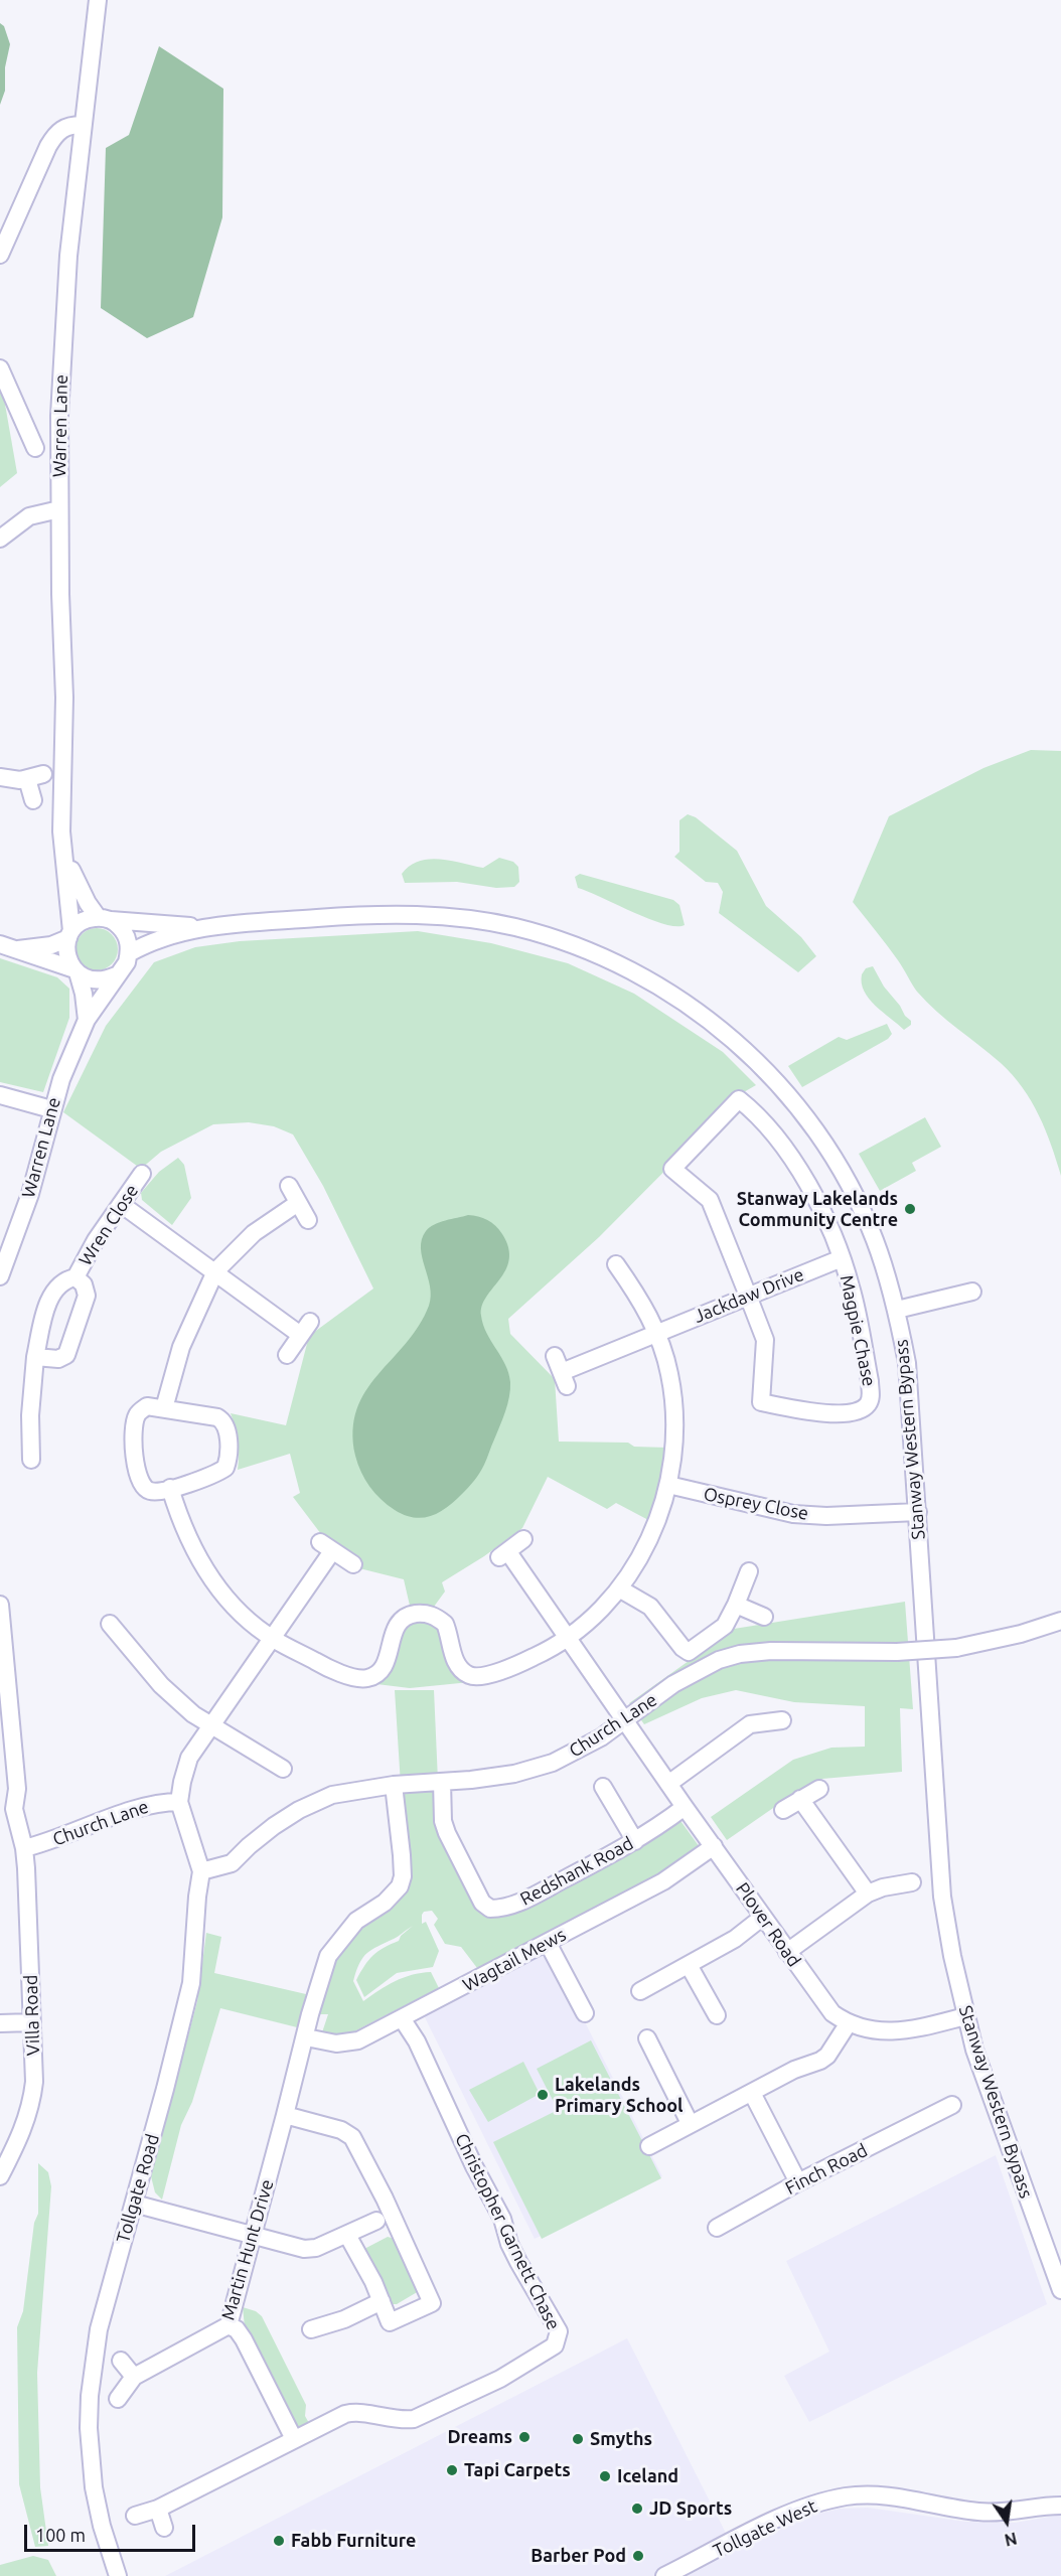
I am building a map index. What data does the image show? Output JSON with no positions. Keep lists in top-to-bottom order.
{
  "streets": {
    "street": [
      "Warren Lane",
      "Wren Close",
      "Jackdaw Drive",
      "Magpie Chase",
      "Stanway Western Bypass",
      "Osprey Close",
      "Church Lane",
      "Redshank Road",
      "Plover Road",
      "Wagtail Mews",
      "Villa Road",
      "Finch Road",
      "Tollgate Road",
      "Christopher Garnett Chase",
      "Martin Hunt Drive",
      "Tollgate West"
    ]
  },
  "crossings": [
    ["Warren Lane", "Stanway Western Bypass"],
    ["Jackdaw Drive", "Magpie Chase"],
    ["Stanway Western Bypass", "Osprey Close"],
    ["Stanway Western Bypass", "Plover Road"],
    ["Church Lane", "Redshank Road"],
    ["Church Lane", "Plover Road"],
    ["Church Lane", "Villa Road"],
    ["Church Lane", "Tollgate Road"],
    ["Church Lane", "Martin Hunt Drive"],
    ["Redshank Road", "Plover Road"],
    ["Plover Road", "Wagtail Mews"],
    ["Wagtail Mews", "Christopher Garnett Chase"],
    ["Wagtail Mews", "Martin Hunt Drive"]
  ],
  "places": [
    "Stanway Lakelands Community Centre",
    "Lakelands Primary School",
    "Dreams",
    "Smyths",
    "Tapi Carpets",
    "Iceland",
    "JD Sports",
    "Fabb Furniture",
    "Barber Pod"
  ],
  "scale_bar": "100 m",
  "north": "bottom"
}
